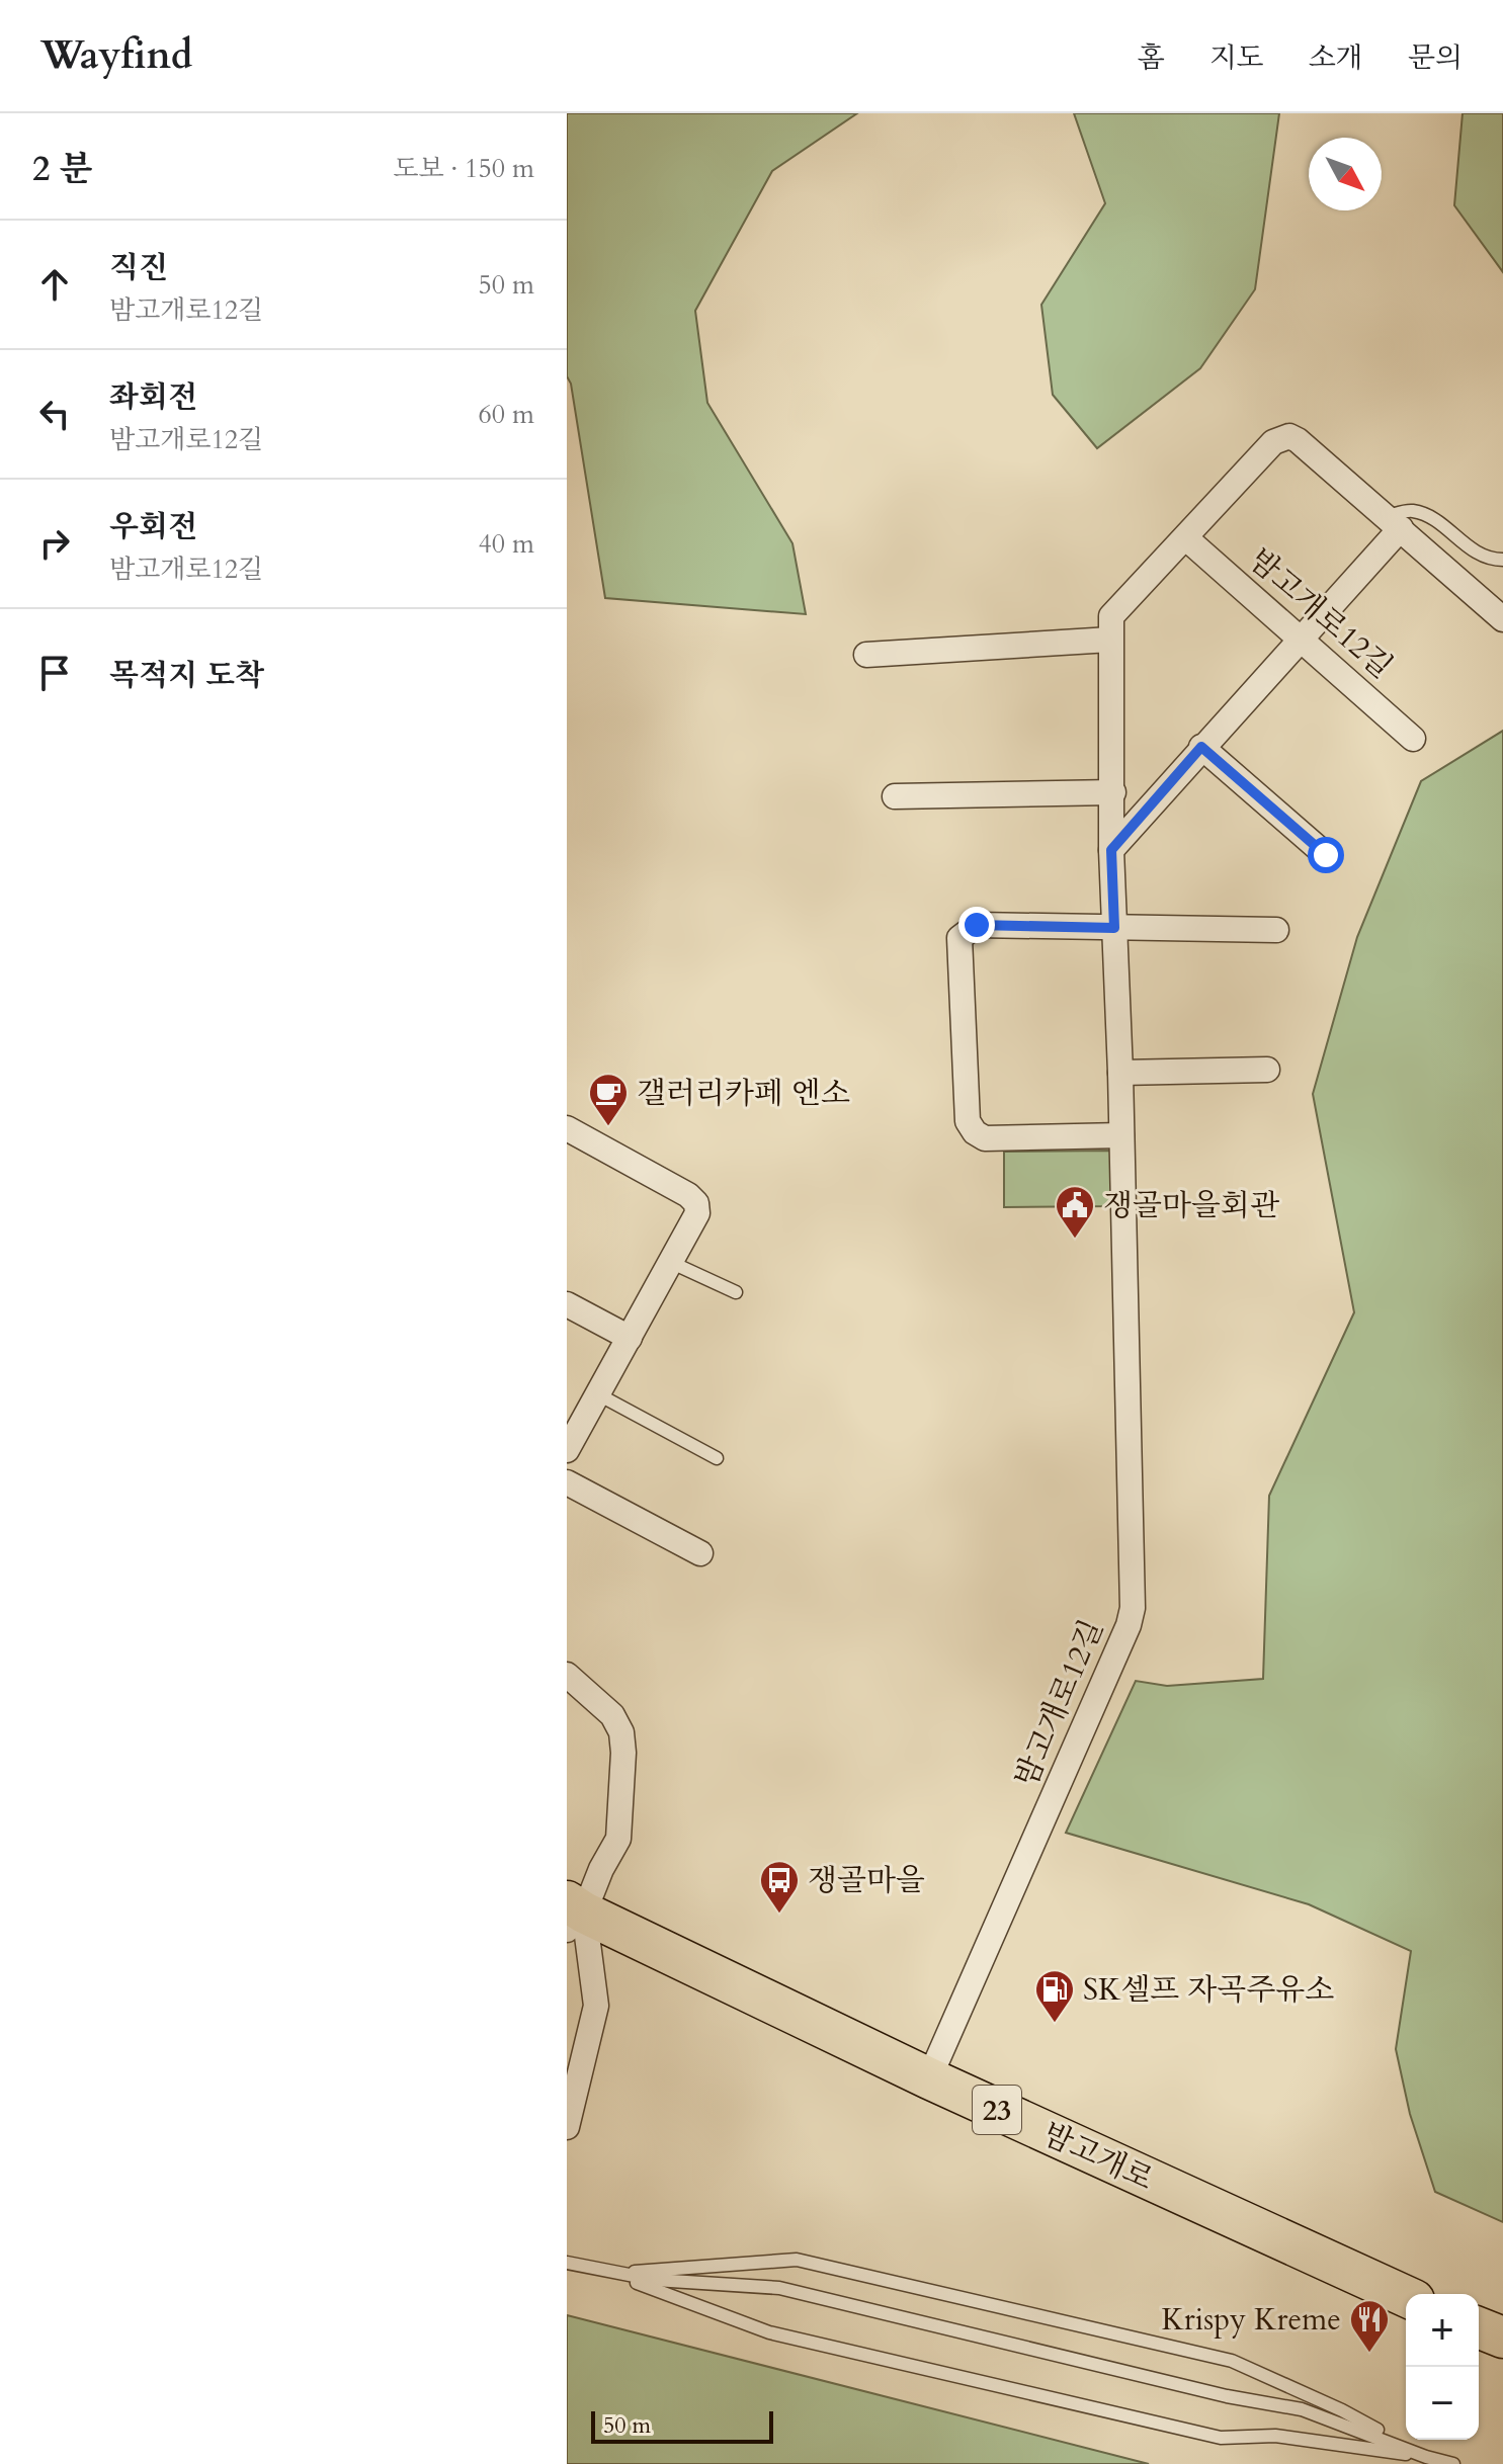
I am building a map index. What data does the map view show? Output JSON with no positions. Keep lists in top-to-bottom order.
{
  "streets": {
    "main road": ["23", "밤고개로"],
    "street": ["밤고개로12길"]
  },
  "crossings": [
    ["밤고개로12길", "밤고개로"]
  ],
  "places": {
    "cafe": ["갤러리카페 엔소"],
    "public building": ["쟁골마을회관"],
    "bus stop": ["쟁골마을"],
    "fuel station": ["SK셀프 자곡주유소"],
    "restaurant": ["Krispy Kreme"]
  },
  "scale_bar": "50 m",
  "north": "bottom right",
  "page": {
    "header": "Wayfind",
    "nav": [
      "홈",
      "지도",
      "소개",
      "문의"
    ],
    "heading": ["2 분", "도보 · 150 m"],
    "list": [
      ["직진", "밤고개로12길", "50 m"],
      ["좌회전", "밤고개로12길", "60 m"],
      ["우회전", "밤고개로12길", "40 m"],
      "목적지 도착"
    ],
    "map_buttons": ["+", "−"],
    "scale": "50 m"
  }
}
